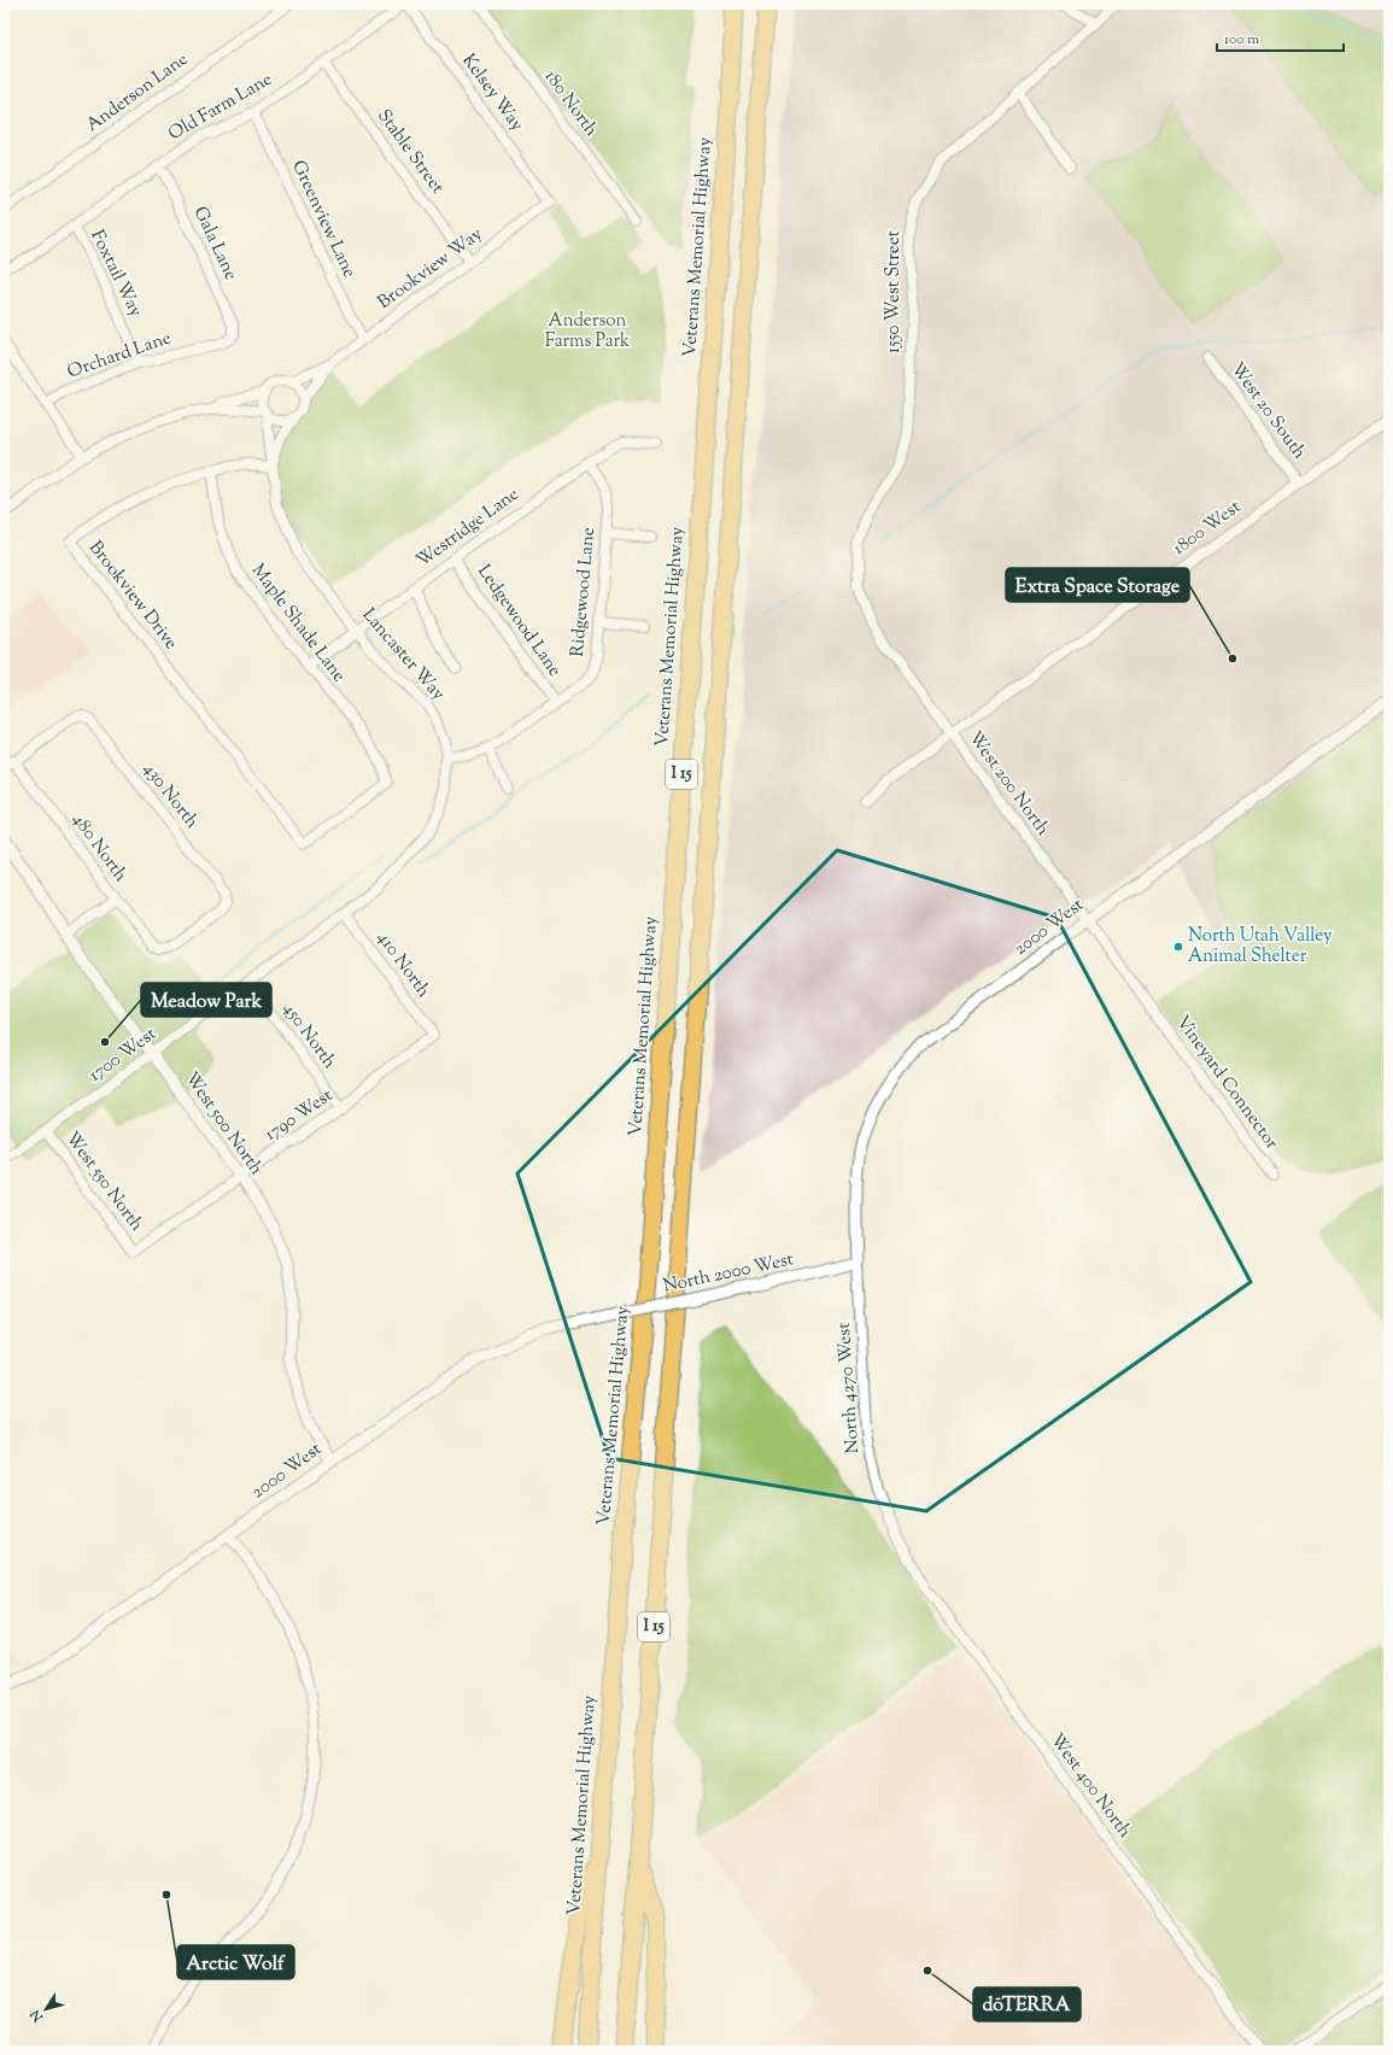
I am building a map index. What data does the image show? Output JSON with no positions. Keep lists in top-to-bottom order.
{
  "streets": {
    "highway": ["Veterans Memorial Highway", "I 15"],
    "street": [
      "Anderson Lane",
      "Kelsey Way",
      "180 North",
      "Old Farm Lane",
      "Stable Street",
      "Greenview Lane",
      "Gala Lane",
      "Brookview Way",
      "Foxtail Way",
      "1550 West Street",
      "Orchard Lane",
      "West 20 South",
      "Westridge Lane",
      "1800 West",
      "Ridgewood Lane",
      "Brookview Drive",
      "Ledgewood Lane",
      "Maple Shade Lane",
      "Lancaster Way",
      "West 200 North",
      "430 North",
      "480 North",
      "2000 West",
      "410 North",
      "450 North",
      "1700 West",
      "Vineyard Connector",
      "1790 West",
      "West 500 North",
      "West 550 North",
      "North 2000 West",
      "North 4270 West",
      "West 400 North"
    ]
  },
  "crossings": [
    ["Kelsey Way", "Old Farm Lane"],
    ["Kelsey Way", "Brookview Way"],
    ["Old Farm Lane", "Stable Street"],
    ["Old Farm Lane", "Greenview Lane"],
    ["Old Farm Lane", "Gala Lane"],
    ["Old Farm Lane", "Foxtail Way"],
    ["Stable Street", "Brookview Way"],
    ["Greenview Lane", "Brookview Way"],
    ["Gala Lane", "Orchard Lane"],
    ["Brookview Way", "Lancaster Way"],
    ["Foxtail Way", "Orchard Lane"],
    ["1550 West Street", "West 200 North"],
    ["West 20 South", "1800 West"],
    ["Westridge Lane", "Ridgewood Lane"],
    ["Westridge Lane", "Ledgewood Lane"],
    ["Westridge Lane", "Maple Shade Lane"],
    ["Westridge Lane", "Lancaster Way"],
    ["1800 West", "West 200 North"],
    ["Ridgewood Lane", "Ledgewood Lane"],
    ["Ridgewood Lane", "Lancaster Way"],
    ["Brookview Drive", "Maple Shade Lane"],
    ["Brookview Drive", "Lancaster Way"],
    ["Lancaster Way", "1700 West"],
    ["West 200 North", "2000 West"],
    ["West 200 North", "Vineyard Connector"],
    ["430 North", "480 North"],
    ["2000 West", "West 500 North"],
    ["2000 West", "North 2000 West"],
    ["2000 West", "North 4270 West"],
    ["410 North", "1700 West"],
    ["410 North", "1790 West"],
    ["450 North", "1700 West"],
    ["450 North", "1790 West"],
    ["1700 West", "West 500 North"],
    ["1700 West", "West 550 North"],
    ["1790 West", "West 500 North"],
    ["1790 West", "West 550 North"],
    ["North 2000 West", "North 4270 West"],
    ["North 4270 West", "West 400 North"]
  ],
  "parks": ["Anderson Farms Park"],
  "places": [
    "Extra Space Storage",
    "North Utah Valley Animal Shelter",
    "Meadow Park",
    "Arctic Wolf",
    "dōTERRA"
  ],
  "scale_bar": "100 m",
  "north": "bottom left"
}
